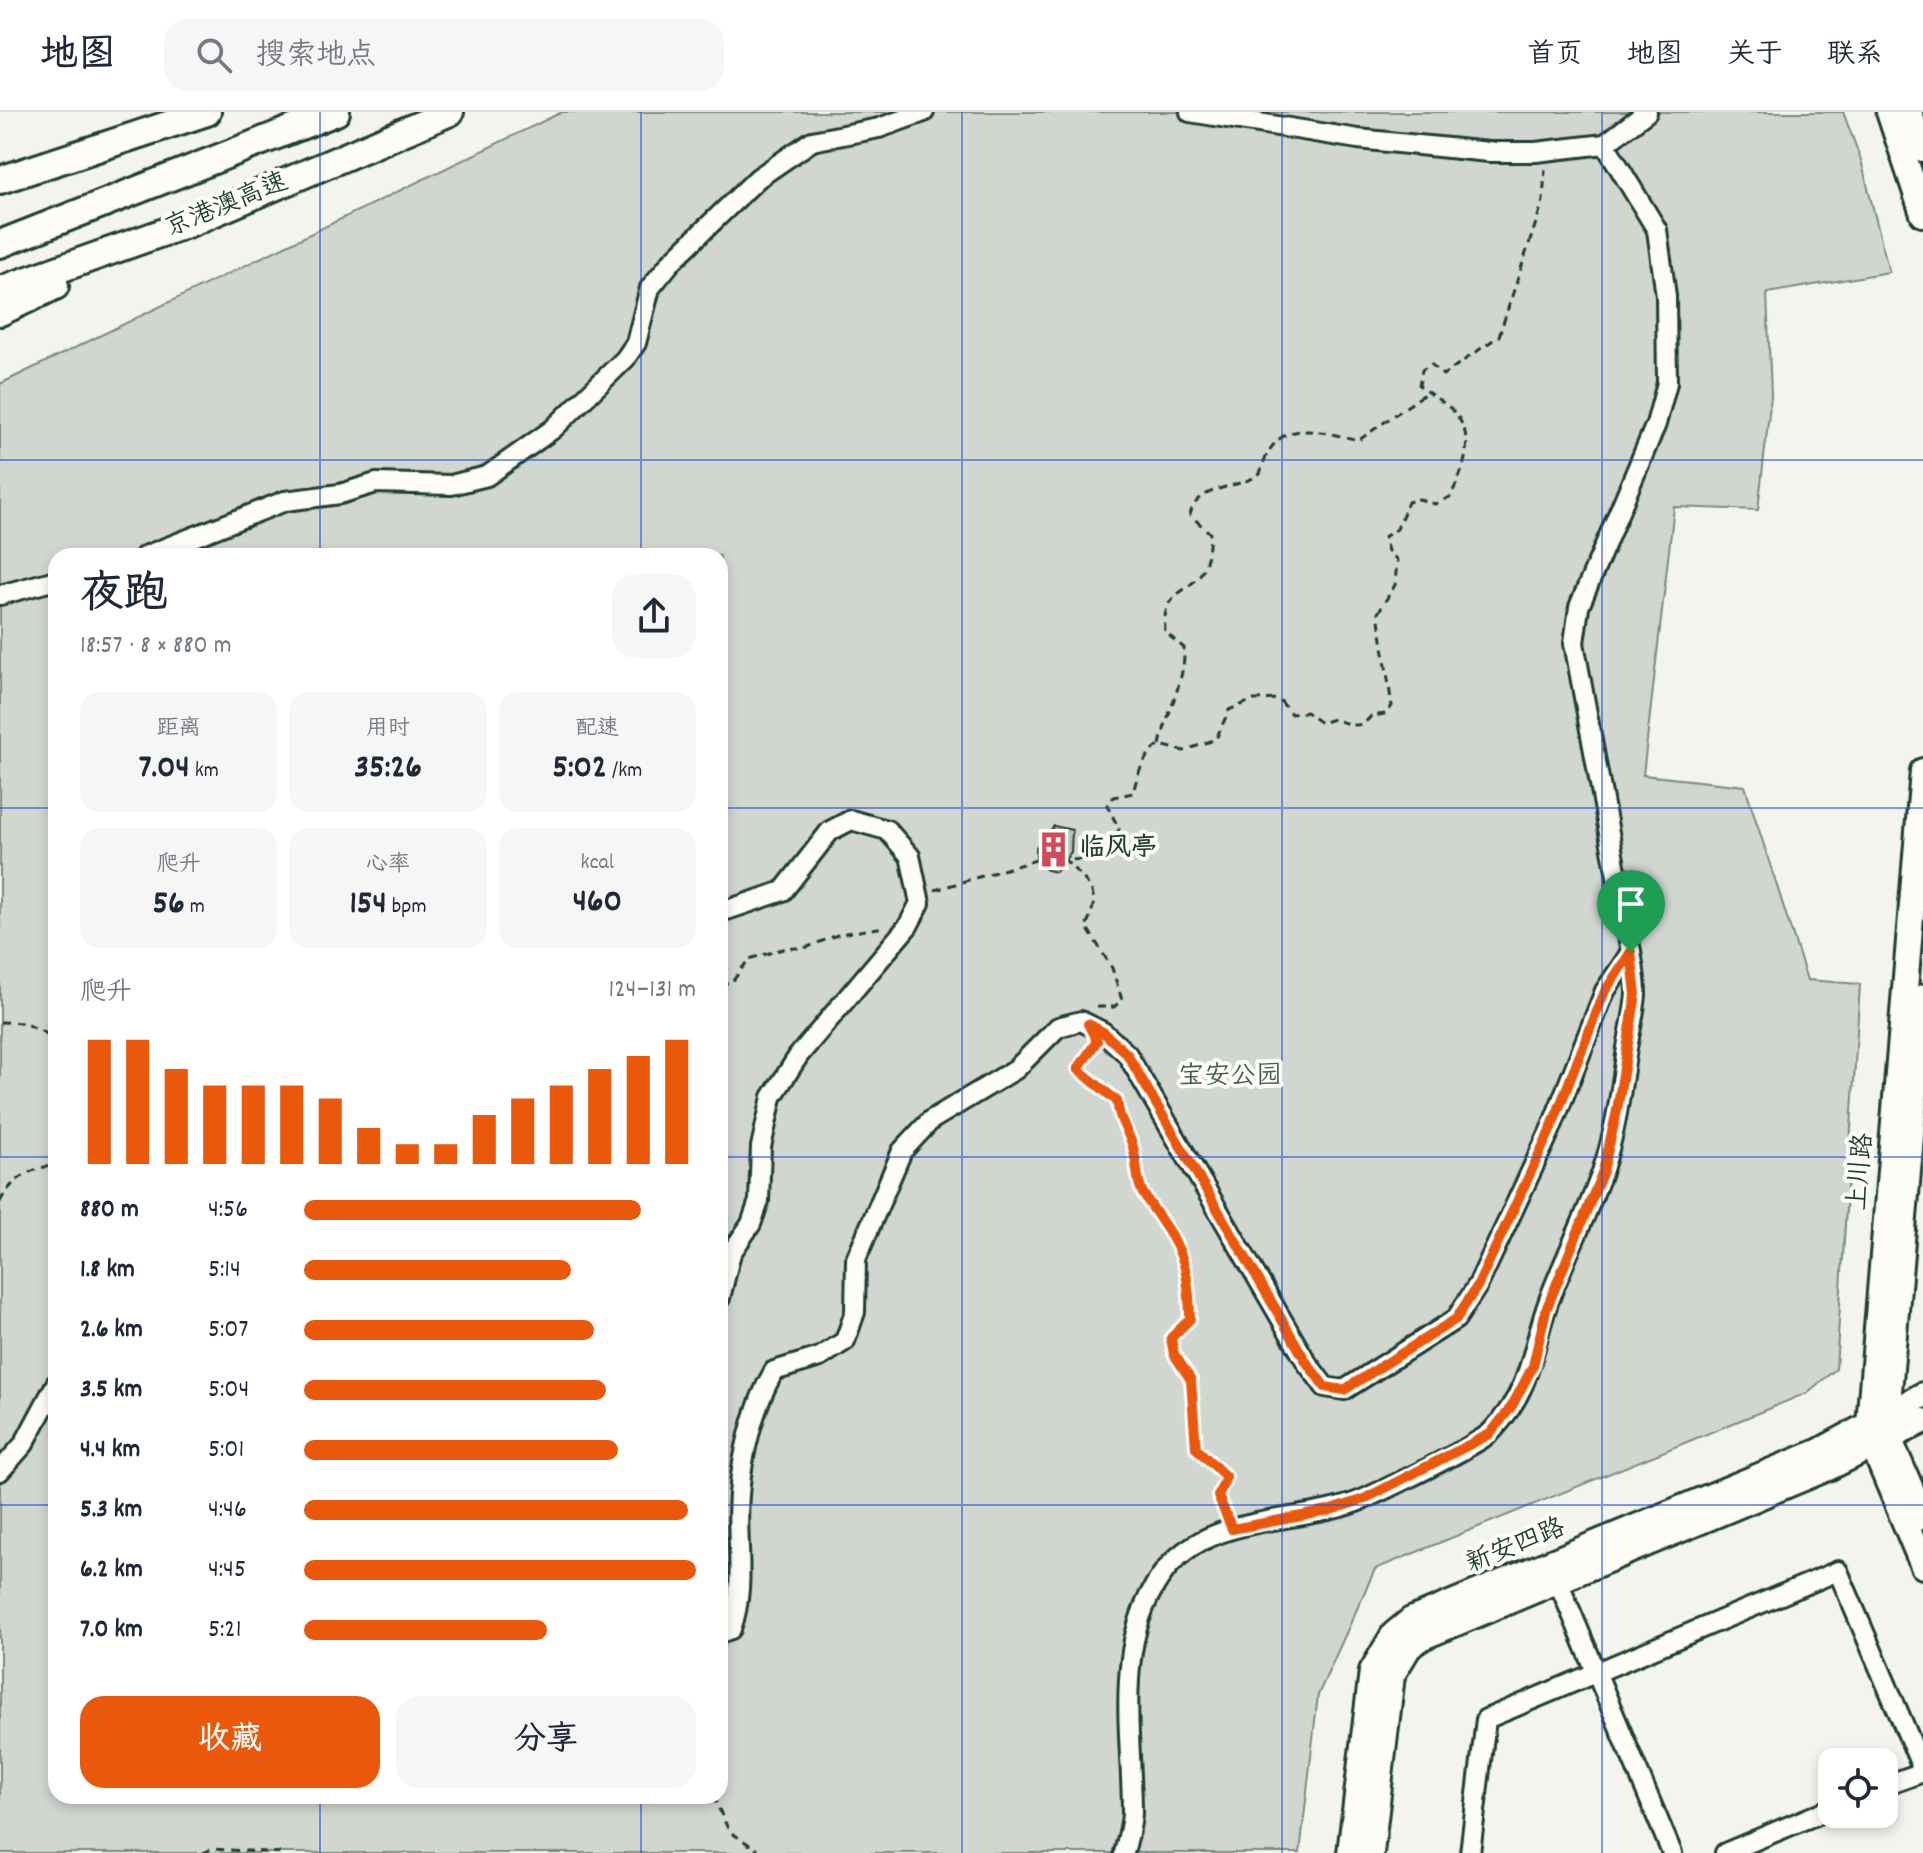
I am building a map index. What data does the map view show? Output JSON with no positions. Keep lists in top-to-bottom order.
{
  "streets": {
    "highway": ["京港澳高速"],
    "main road": ["上川路", "新安四路"]
  },
  "crossings": [
    ["上川路", "新安四路"]
  ],
  "parks": ["宝安公园"],
  "places": {
    "building": ["临风亭"]
  },
  "page": {
    "header": "地图",
    "search": "搜索地点",
    "nav": [
      "首页",
      "地图",
      "关于",
      "联系"
    ],
    "heading": ["夜跑", "18:57 · 8 × 880 m"],
    "stats": [
      ["距离", "7.04 km"],
      ["用时", "35:26"],
      ["配速", "5:02 /km"],
      ["爬升", "56 m"],
      ["心率", "154 bpm"],
      ["kcal", "460"]
    ],
    "chart": ["爬升", "124–131 m"],
    "list": [
      {
        "name": "880 m",
        "note": "4:56"
      },
      {
        "name": "1.8 km",
        "note": "5:14"
      },
      {
        "name": "2.6 km",
        "note": "5:07"
      },
      {
        "name": "3.5 km",
        "note": "5:04"
      },
      {
        "name": "4.4 km",
        "note": "5:01"
      },
      {
        "name": "5.3 km",
        "note": "4:46"
      },
      {
        "name": "6.2 km",
        "note": "4:45"
      },
      {
        "name": "7.0 km",
        "note": "5:21"
      }
    ],
    "buttons": ["收藏", "分享"]
  }
}
